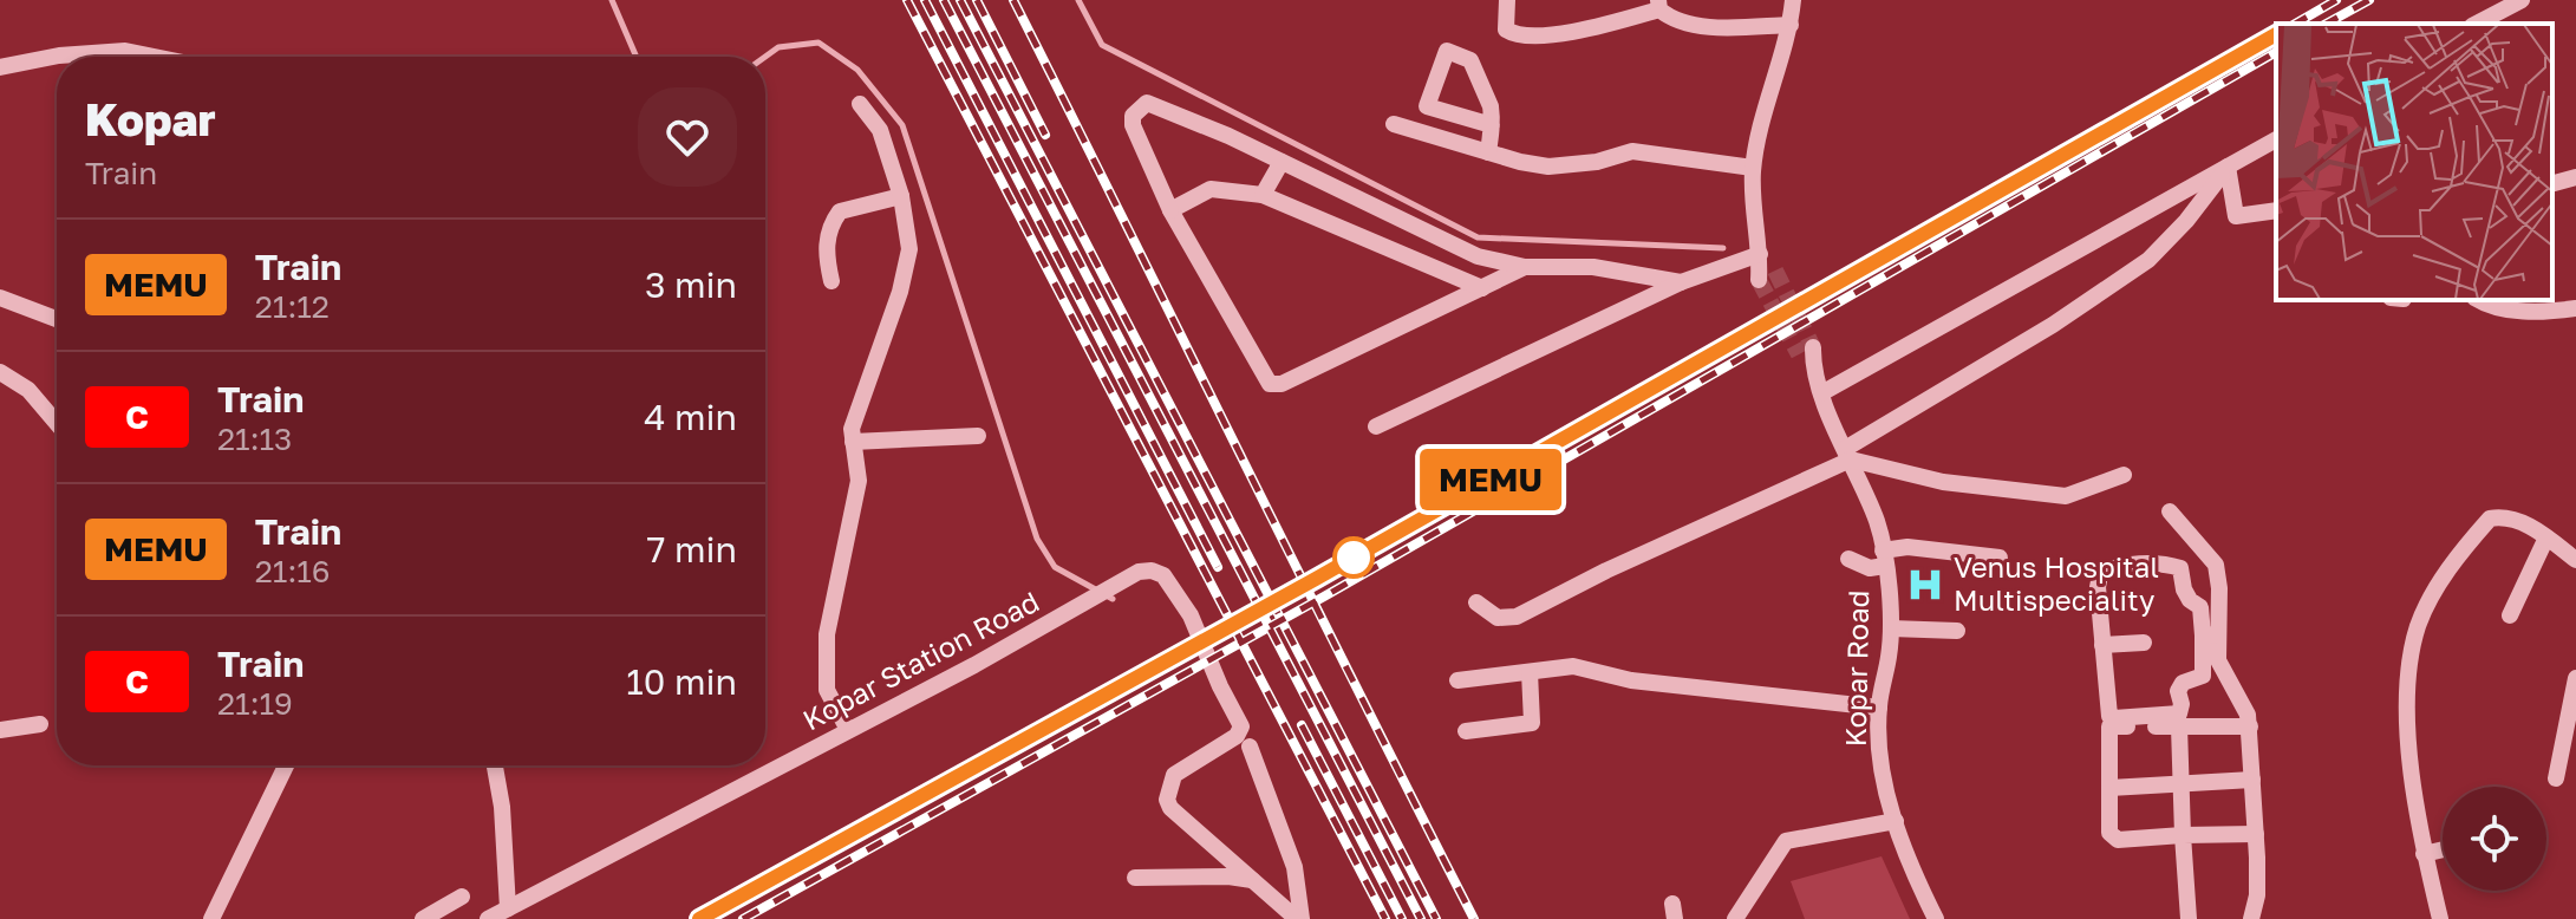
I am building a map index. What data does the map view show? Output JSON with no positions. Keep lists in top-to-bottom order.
{
  "streets": {
    "street": ["Kopar Station Road", "Kopar Road"]
  },
  "places": {
    "hospital": ["Venus Hospital Multispeciality"]
  },
  "page": {
    "on_map": "MEMU",
    "heading": ["Kopar", "Train"],
    "list": [
      {
        "mark": "MEMU",
        "name": "Train",
        "note": "21:12",
        "value": "3 min"
      },
      {
        "mark": "C",
        "name": "Train",
        "note": "21:13",
        "value": "4 min"
      },
      {
        "mark": "MEMU",
        "name": "Train",
        "note": "21:16",
        "value": "7 min"
      },
      {
        "mark": "C",
        "name": "Train",
        "note": "21:19",
        "value": "10 min"
      }
    ]
  }
}
